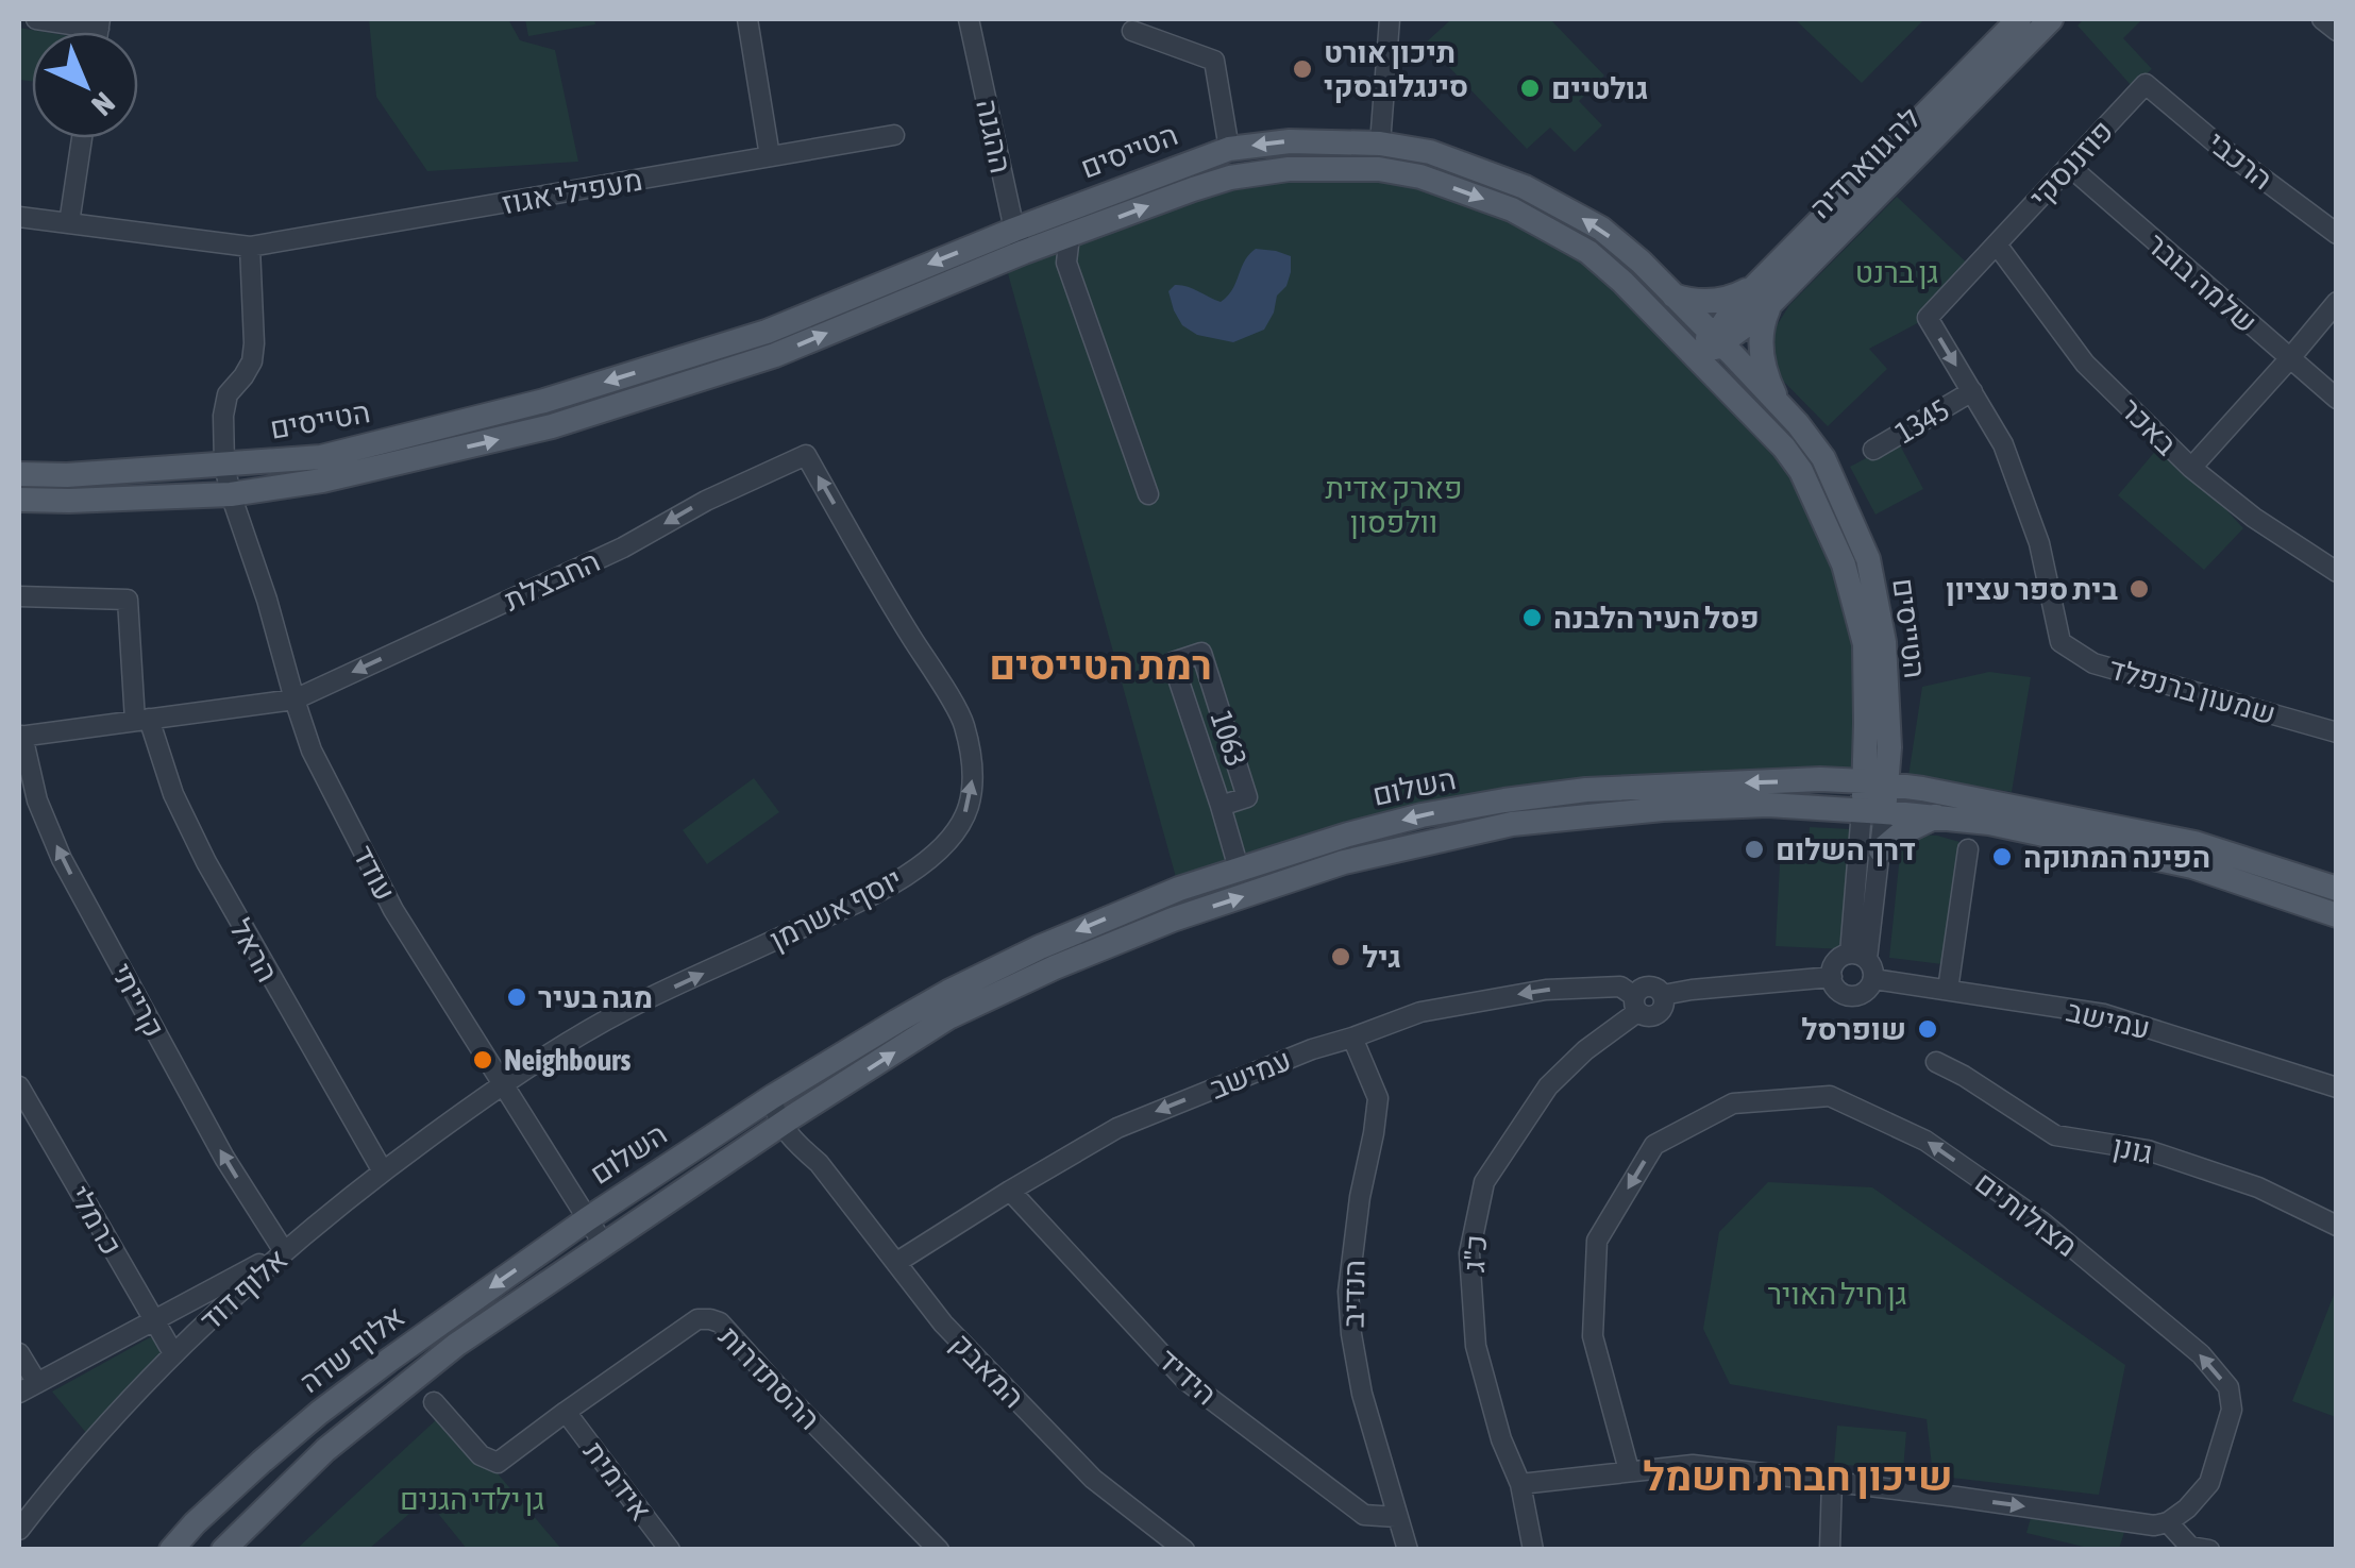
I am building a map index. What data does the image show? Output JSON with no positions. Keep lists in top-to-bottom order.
{
  "streets": {
    "main road": [
      "הטייסים",
      "לה גווארדיה",
      "השלום",
      "אלוף שדה"
    ],
    "street": [
      "ההגנה",
      "הרכבי",
      "פוזננסקי",
      "מעפילי אגוז",
      "שלמה בובר",
      "1345",
      "באכר",
      "החבצלת",
      "שמעון ברנפלד",
      "1063",
      "עודד",
      "יוסף אשרמן",
      "הראל",
      "קרייתי",
      "עמישב",
      "גונן",
      "מצולות ים",
      "כרמלי",
      "כ\"ג",
      "אלוף דוד",
      "הנדיב",
      "המאבק",
      "הידיד",
      "ההסתדרות",
      "אידמית"
    ]
  },
  "crossings": [
    ["ההגנה", "הטייסים"],
    ["הטייסים", "לה גווארדיה"],
    ["הטייסים", "השלום"],
    ["הטייסים", "עודד"],
    ["הרכבי", "פוזננסקי"],
    ["פוזננסקי", "שלמה בובר"],
    ["פוזננסקי", "באכר"],
    ["פוזננסקי", "שמעון ברנפלד"],
    ["1345", "שמעון ברנפלד"],
    ["באכר", "שמעון ברנפלד"],
    ["החבצלת", "עודד"],
    ["החבצלת", "יוסף אשרמן"],
    ["1063", "השלום"],
    ["השלום", "עודד"],
    ["השלום", "אלוף שדה"],
    ["השלום", "המאבק"],
    ["עודד", "יוסף אשרמן"],
    ["עודד", "אלוף דוד"],
    ["עודד", "אלוף שדה"],
    ["יוסף אשרמן", "אלוף דוד"],
    ["הראל", "אלוף דוד"],
    ["קרייתי", "אלוף דוד"],
    ["עמישב", "כ\"ג"],
    ["עמישב", "הנדיב"],
    ["עמישב", "המאבק"],
    ["עמישב", "הידיד"],
    ["כרמלי", "אלוף דוד"],
    ["הנדיב", "הידיד"],
    ["ההסתדרות", "אידמית"]
  ],
  "one_way": ["החבצלת", "קרייתי", "עמישב"],
  "districts": ["רמת הטייסים", "שיכון חברת חשמל"],
  "parks": [
    "גן ברנט",
    "פארק אדית וולפסון",
    "גן חיל האויר",
    "גן ילדי הגנים"
  ],
  "places": [
    "תיכון אורט סינגלובסקי",
    "גולטיים",
    "בית ספר עציון",
    "פסל העיר הלבנה",
    "דרך השלום",
    "הפינה המתוקה",
    "גיל",
    "מגה בעיר",
    "שופרסל",
    "Neighbours"
  ],
  "north": "bottom right"
}
